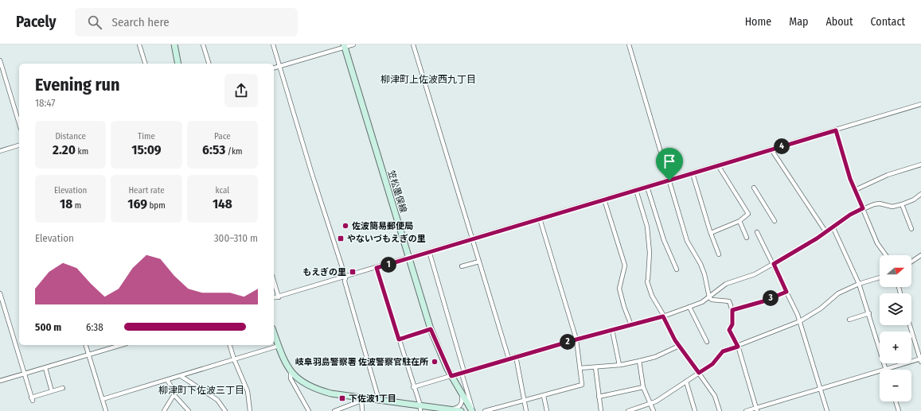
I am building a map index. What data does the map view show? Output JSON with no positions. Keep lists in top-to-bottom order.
{
  "streets": {
    "main road": ["笠松墨俣線"]
  },
  "districts": ["柳津町上佐波西九丁目", "柳津町下佐波三丁目"],
  "places": {
    "other": ["佐波簡易郵便局", "岐阜羽島警察署 佐波警察官駐在所"],
    "transit": ["やないづもえぎの里", "もえぎの里", "下佐波1丁目"]
  },
  "north": "right",
  "page": {
    "header": "Pacely",
    "search": "Search here",
    "nav": [
      "Home",
      "Map",
      "About",
      "Contact"
    ],
    "heading": ["Evening run", "18:47"],
    "stats": [
      ["Distance", "2.20 km"],
      ["Time", "15:09"],
      ["Pace", "6:53 /km"],
      ["Elevation", "18 m"],
      ["Heart rate", "169 bpm"],
      ["kcal", "148"]
    ],
    "pins": [
      "4",
      "1",
      "3",
      "2"
    ],
    "chart": ["Elevation", "300–310 m"],
    "map_buttons": ["+", "−"],
    "list": [
      {
        "name": "500 m",
        "note": "6:38"
      }
    ]
  }
}
